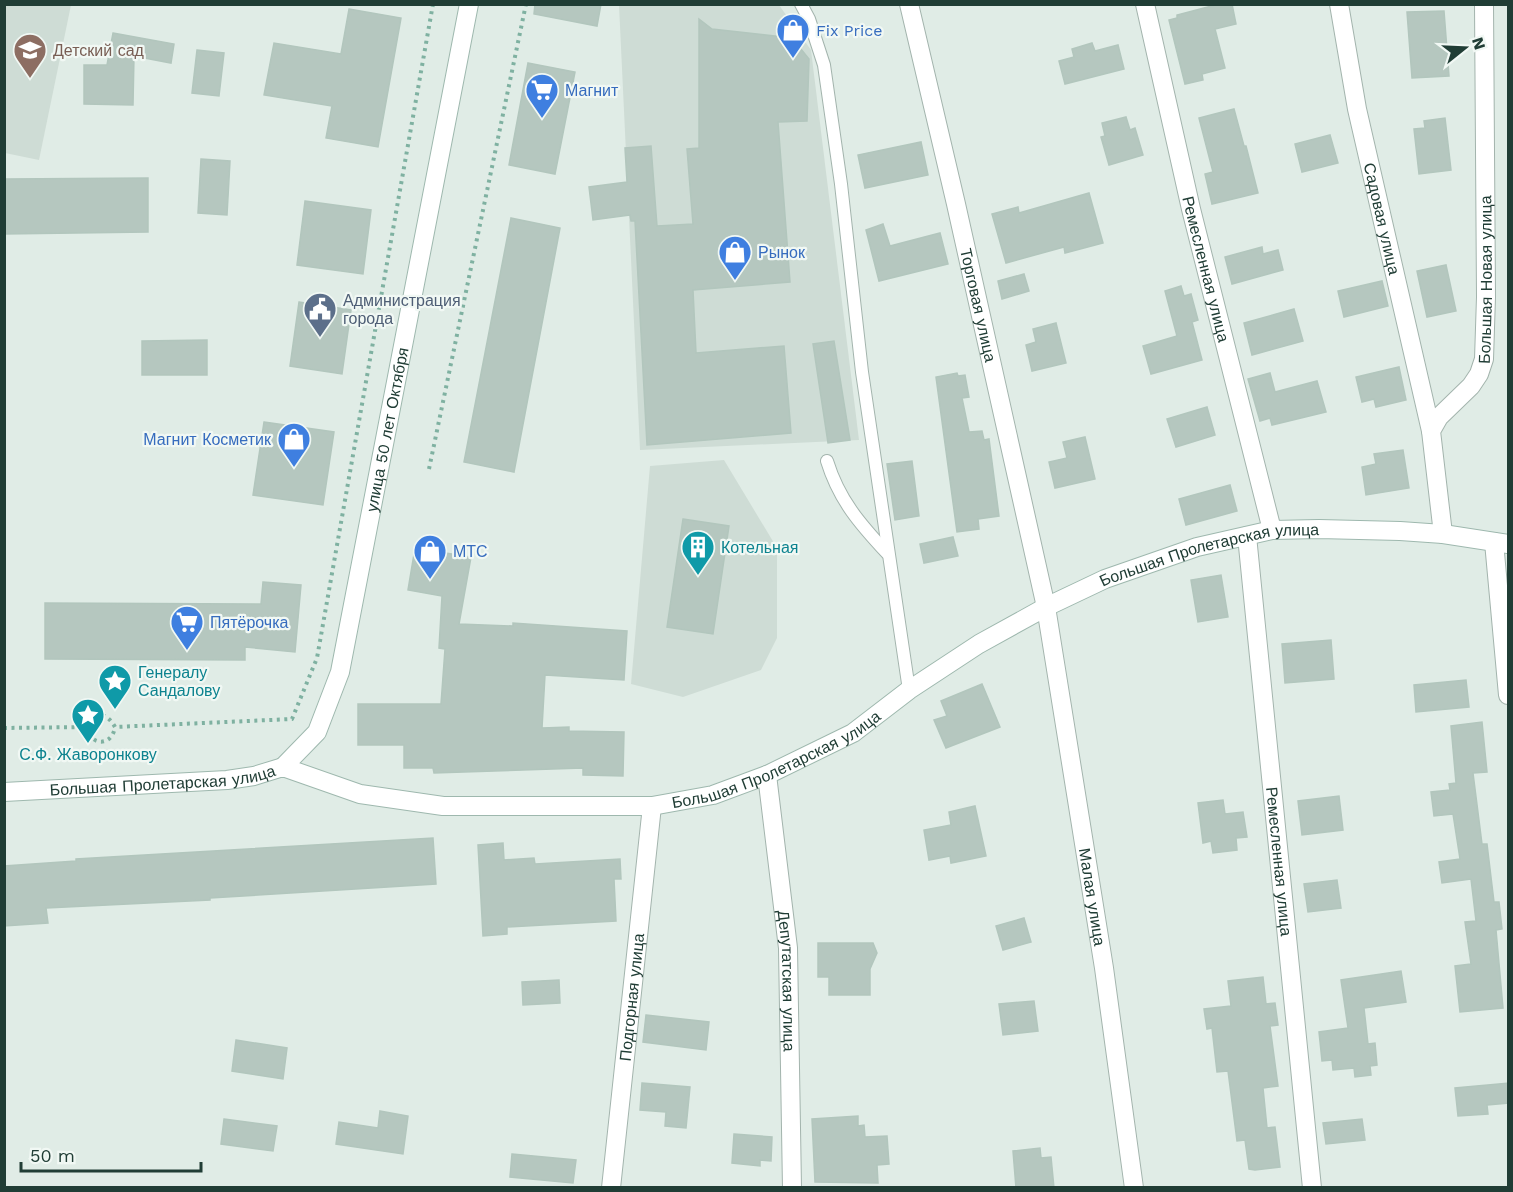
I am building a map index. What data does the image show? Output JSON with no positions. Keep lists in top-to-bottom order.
{
  "streets": {
    "street": [
      "Садовая улица",
      "Ремесленная улица",
      "Большая Новая улица",
      "Торговая улица",
      "улица 50 лет Октября",
      "Большая Пролетарская улица",
      "Малая улица",
      "Депутатская улица",
      "Подгорная улица"
    ]
  },
  "crossings": [
    ["Садовая улица", "Большая Новая улица"],
    ["Ремесленная улица", "Большая Пролетарская улица"],
    ["Торговая улица", "Большая Пролетарская улица"],
    ["Торговая улица", "Малая улица"],
    ["улица 50 лет Октября", "Большая Пролетарская улица"],
    ["Большая Пролетарская улица", "Малая улица"],
    ["Большая Пролетарская улица", "Депутатская улица"],
    ["Большая Пролетарская улица", "Подгорная улица"]
  ],
  "places": {
    "shop": [
      "Fix Price",
      "Рынок",
      "Магнит Косметик",
      "МТС"
    ],
    "school or university": ["Детский сад"],
    "supermarket": ["Магнит", "Пятёрочка"],
    "public building": ["Администрация города"],
    "building": ["Котельная"],
    "place": ["Генералу Сандалову", "С.Ф. Жаворонкову"]
  },
  "scale_bar": "50 m",
  "north": "right"
}
